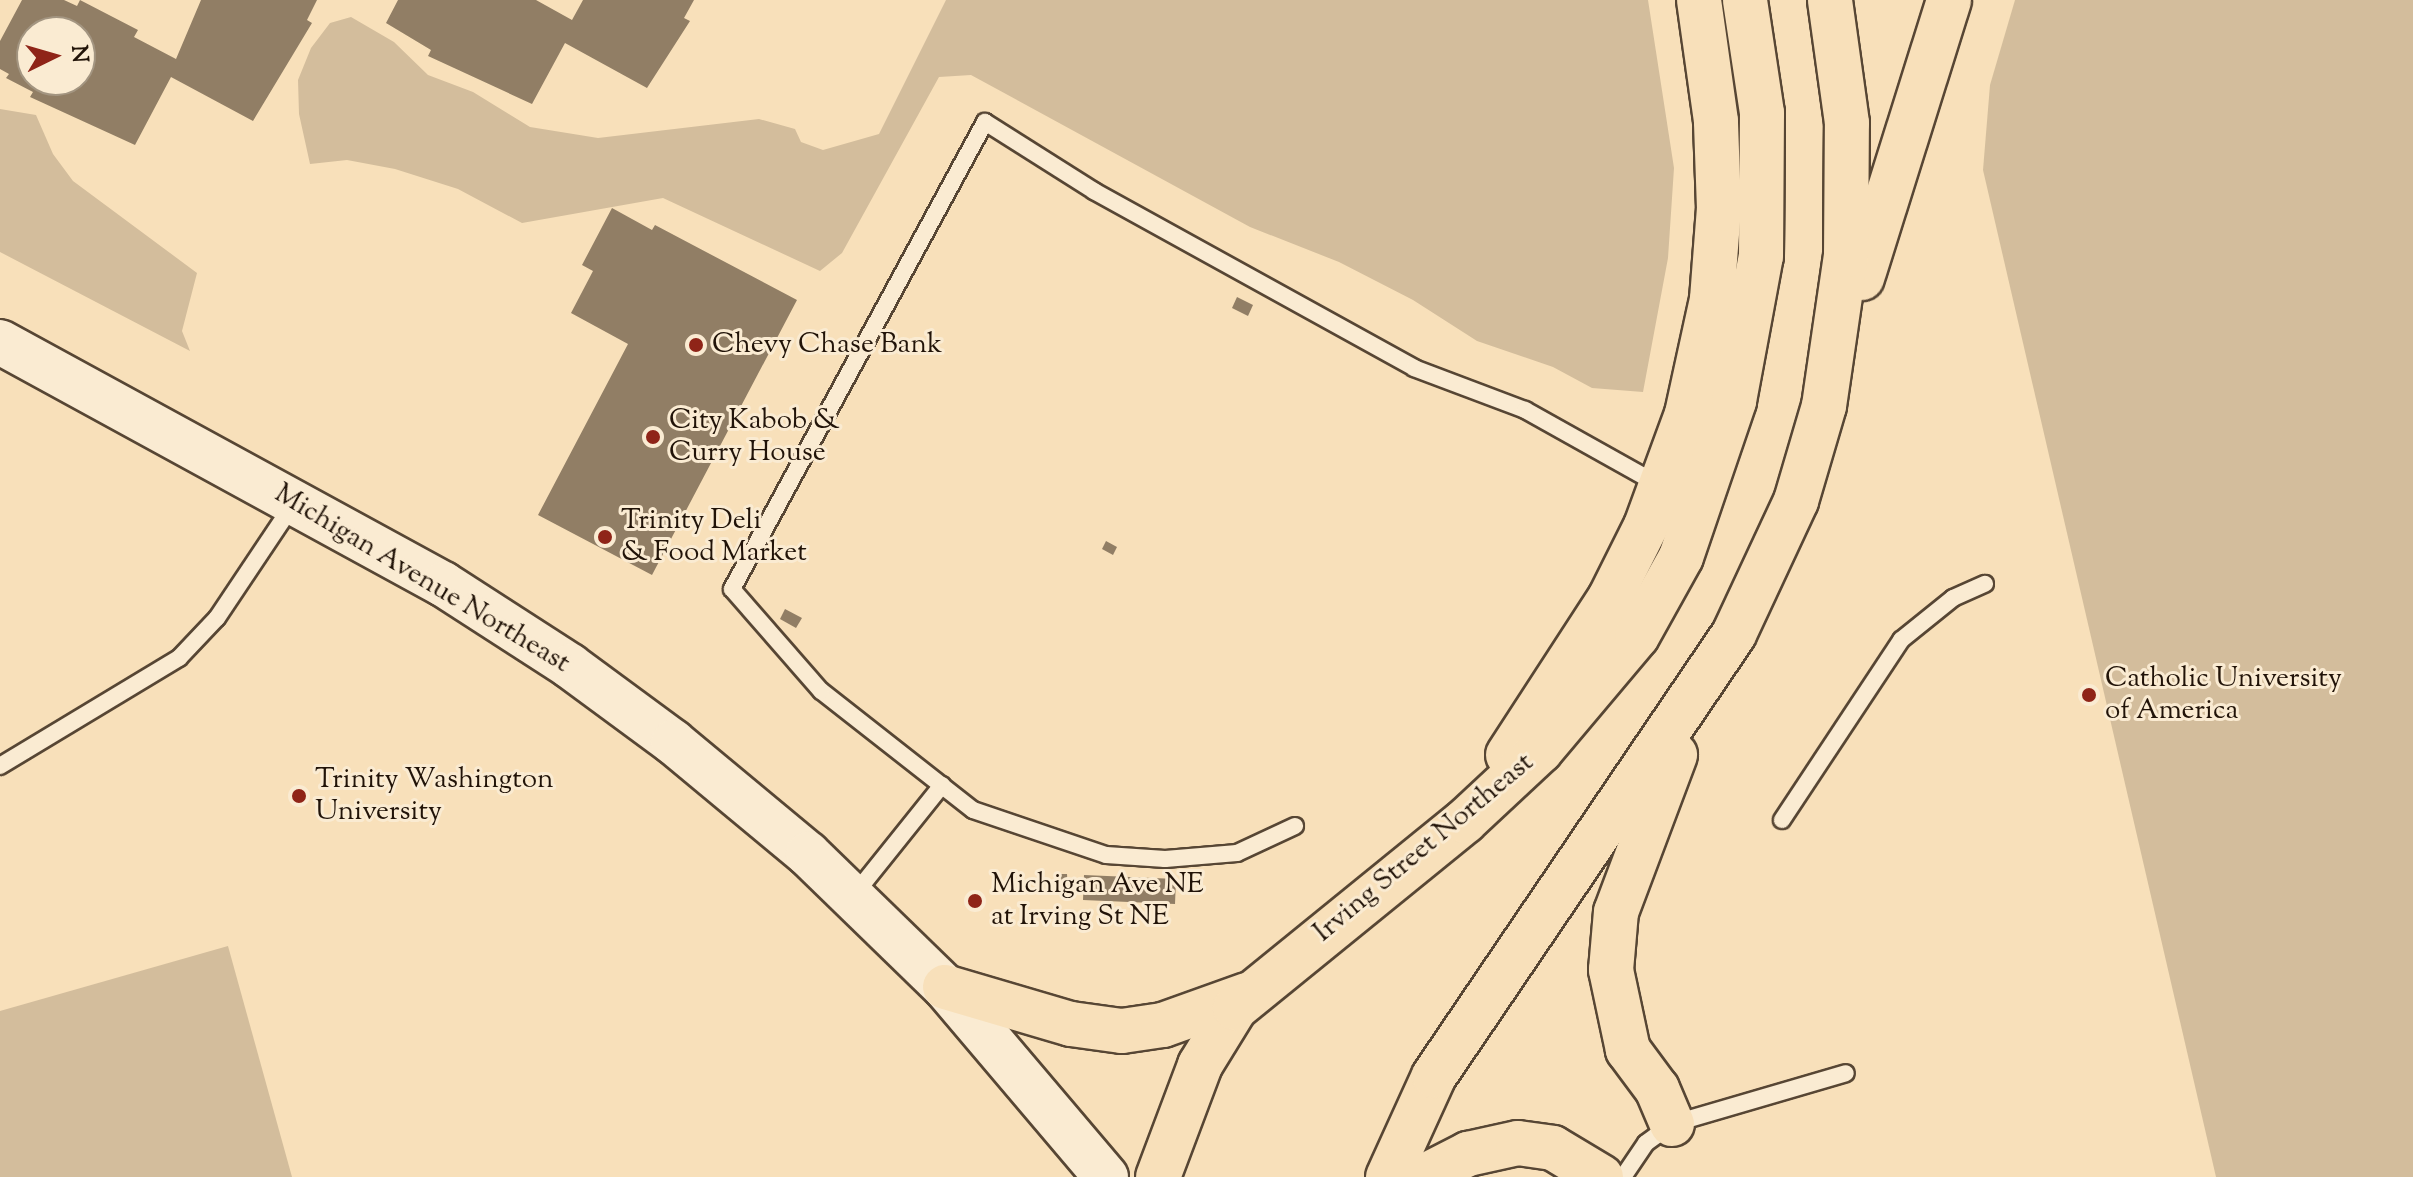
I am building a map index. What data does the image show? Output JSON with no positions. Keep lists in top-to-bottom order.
{
  "streets": {
    "main road": ["Michigan Avenue Northeast", "Irving Street Northeast"]
  },
  "places": [
    "Chevy Chase Bank",
    "City Kabob & Curry House",
    "Trinity Deli & Food Market",
    "Catholic University of America",
    "Trinity Washington University",
    "Michigan Ave NE at Irving St NE"
  ],
  "north": "right"
}
